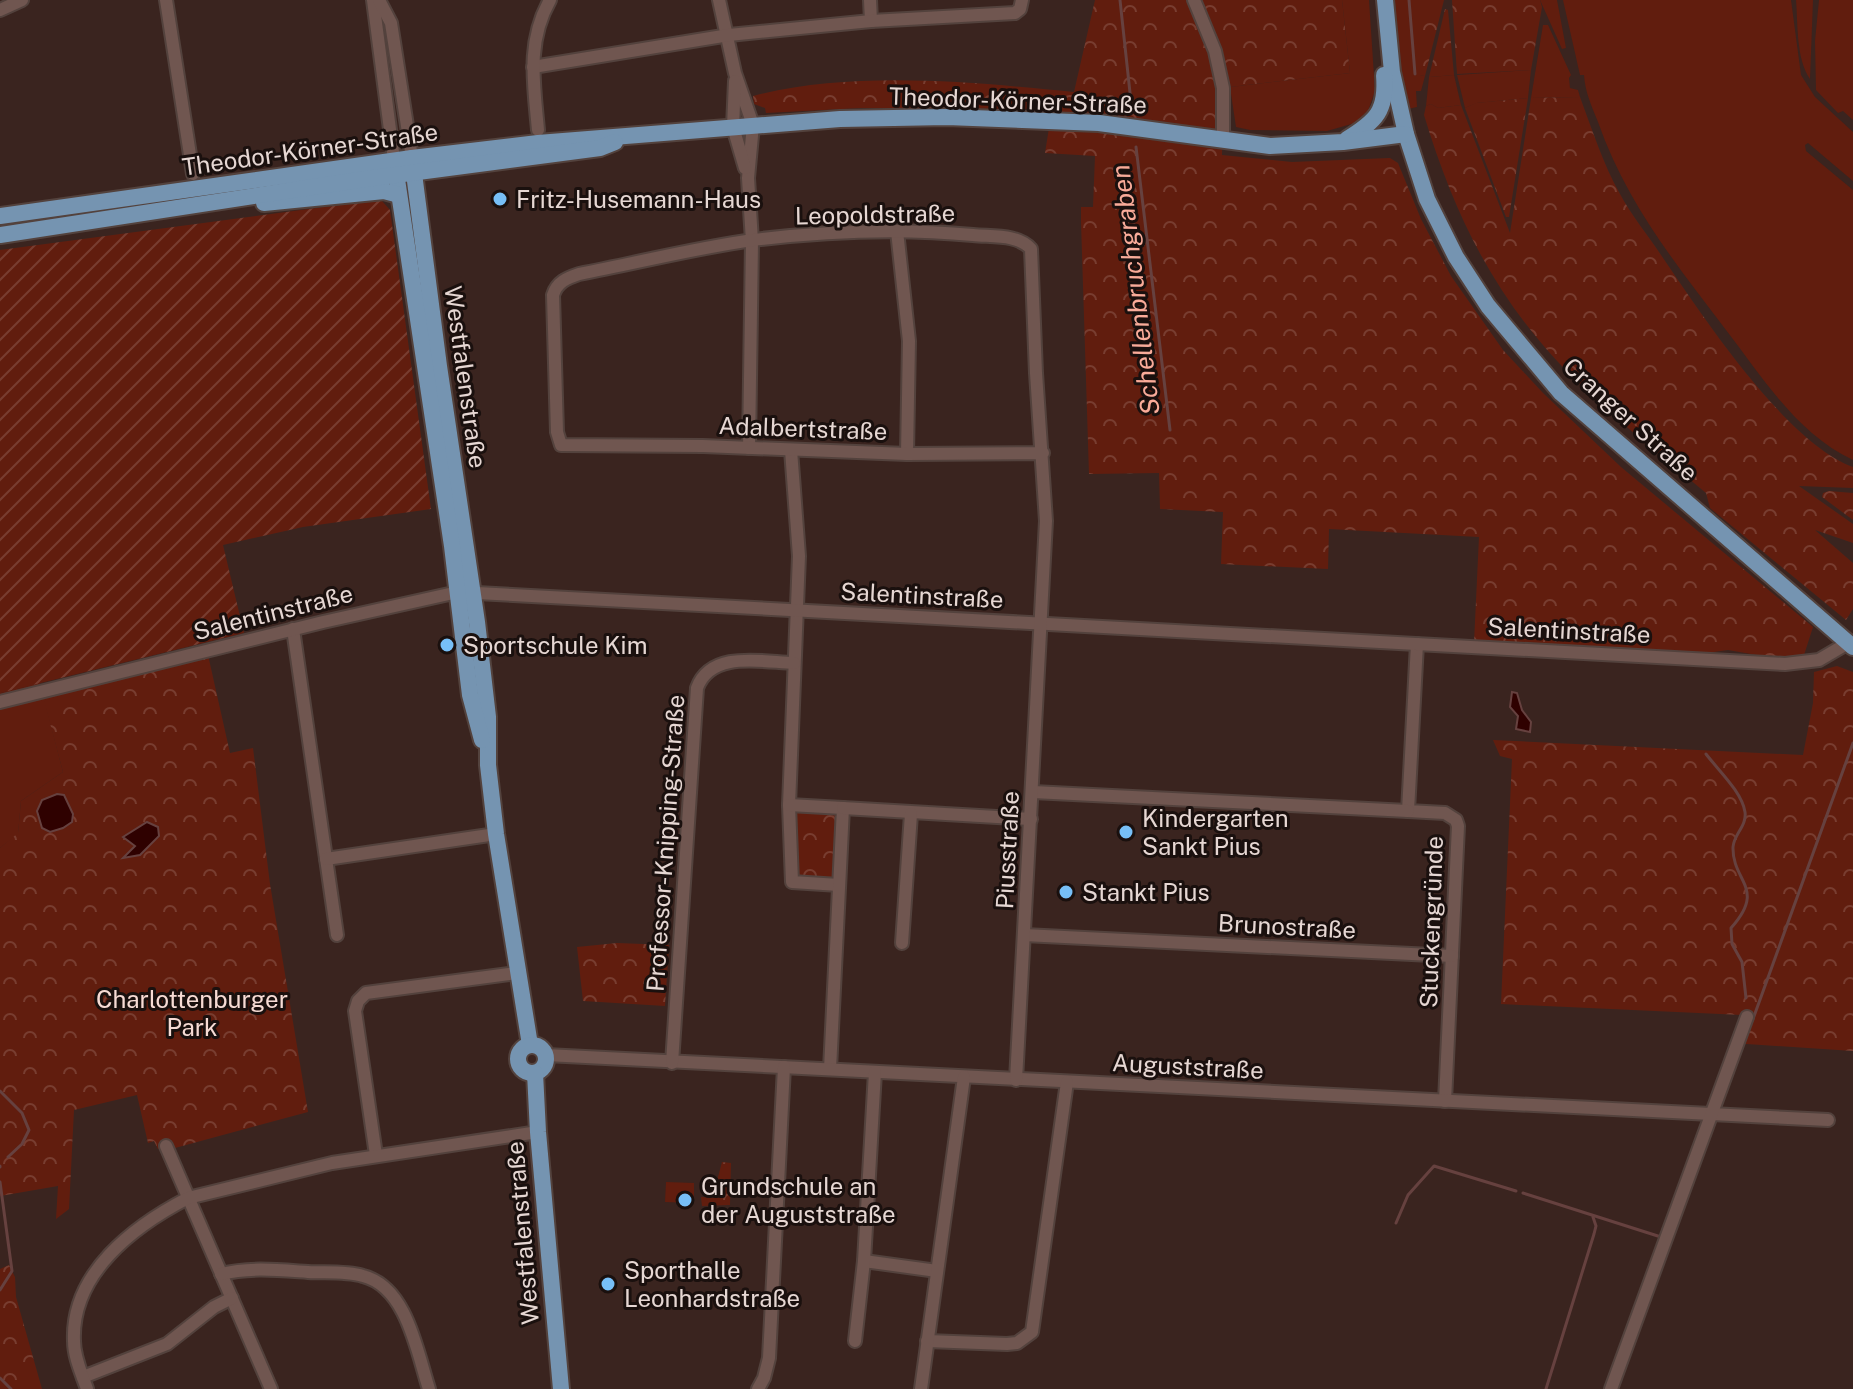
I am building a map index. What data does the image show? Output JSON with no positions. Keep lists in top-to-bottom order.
{
  "streets": {
    "main road": ["Theodor-Körner-Straße", "Westfalenstraße", "Cranger Straße"],
    "street": [
      "Leopoldstraße",
      "Adalbertstraße",
      "Salentinstraße",
      "Professor-Knipping-Straße",
      "Piusstraße",
      "Stuckengründe",
      "Brunostraße",
      "Auguststraße"
    ]
  },
  "crossings": [
    ["Theodor-Körner-Straße", "Westfalenstraße"],
    ["Theodor-Körner-Straße", "Cranger Straße"],
    ["Leopoldstraße", "Adalbertstraße"],
    ["Leopoldstraße", "Salentinstraße"],
    ["Leopoldstraße", "Piusstraße"],
    ["Westfalenstraße", "Salentinstraße"],
    ["Westfalenstraße", "Auguststraße"],
    ["Cranger Straße", "Salentinstraße"],
    ["Salentinstraße", "Piusstraße"],
    ["Salentinstraße", "Stuckengründe"],
    ["Professor-Knipping-Straße", "Auguststraße"],
    ["Piusstraße", "Brunostraße"],
    ["Piusstraße", "Auguststraße"],
    ["Stuckengründe", "Brunostraße"],
    ["Stuckengründe", "Auguststraße"]
  ],
  "water": ["Schellenbruchgraben"],
  "parks": ["Charlottenburger Park"],
  "places": [
    "Fritz-Husemann-Haus",
    "Sportschule Kim",
    "Kindergarten Sankt Pius",
    "Stankt Pius",
    "Grundschule an der Auguststraße",
    "Sporthalle Leonhardstraße"
  ]
}
